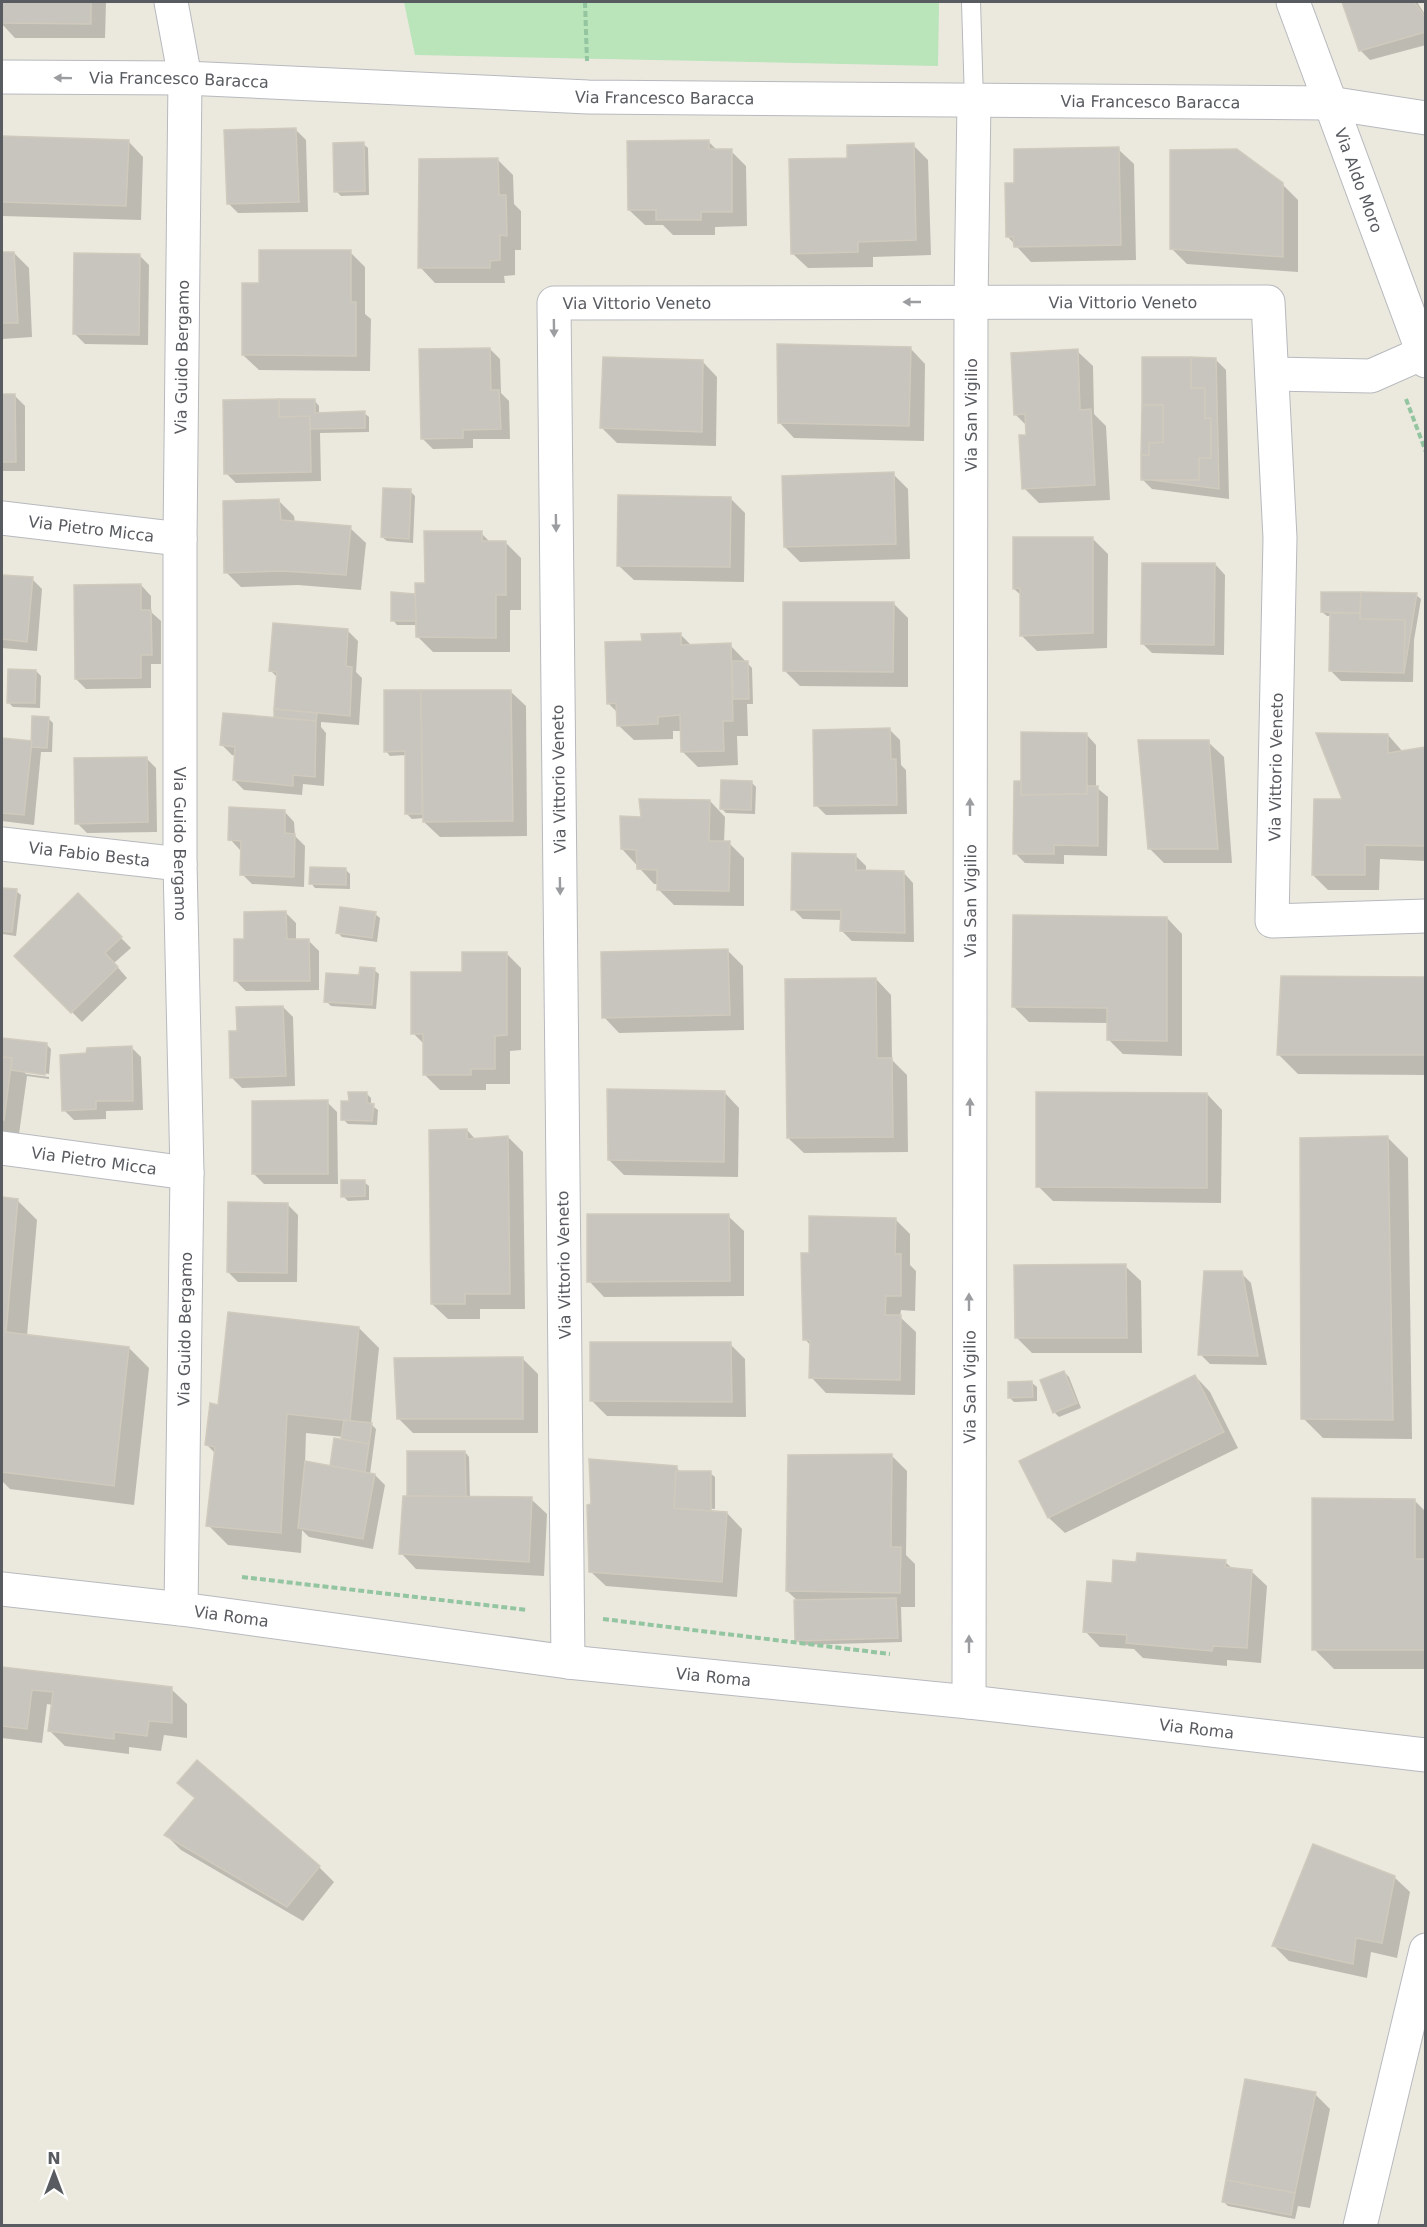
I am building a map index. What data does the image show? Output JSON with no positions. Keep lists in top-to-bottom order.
{
  "streets": {
    "street": [
      "Via Francesco Baracca",
      "Via Aldo Moro",
      "Via Vittorio Veneto",
      "Via Guido Bergamo",
      "Via San Vigilio",
      "Via Pietro Micca",
      "Via Fabio Besta",
      "Via Roma"
    ]
  },
  "crossings": [
    ["Via Francesco Baracca", "Via Aldo Moro"],
    ["Via Francesco Baracca", "Via Guido Bergamo"],
    ["Via Francesco Baracca", "Via San Vigilio"],
    ["Via Vittorio Veneto", "Via San Vigilio"],
    ["Via Vittorio Veneto", "Via Roma"],
    ["Via Guido Bergamo", "Via Pietro Micca"],
    ["Via Guido Bergamo", "Via Fabio Besta"],
    ["Via Guido Bergamo", "Via Roma"],
    ["Via San Vigilio", "Via Roma"]
  ],
  "one_way": ["Via San Vigilio"],
  "north": "top"
}
